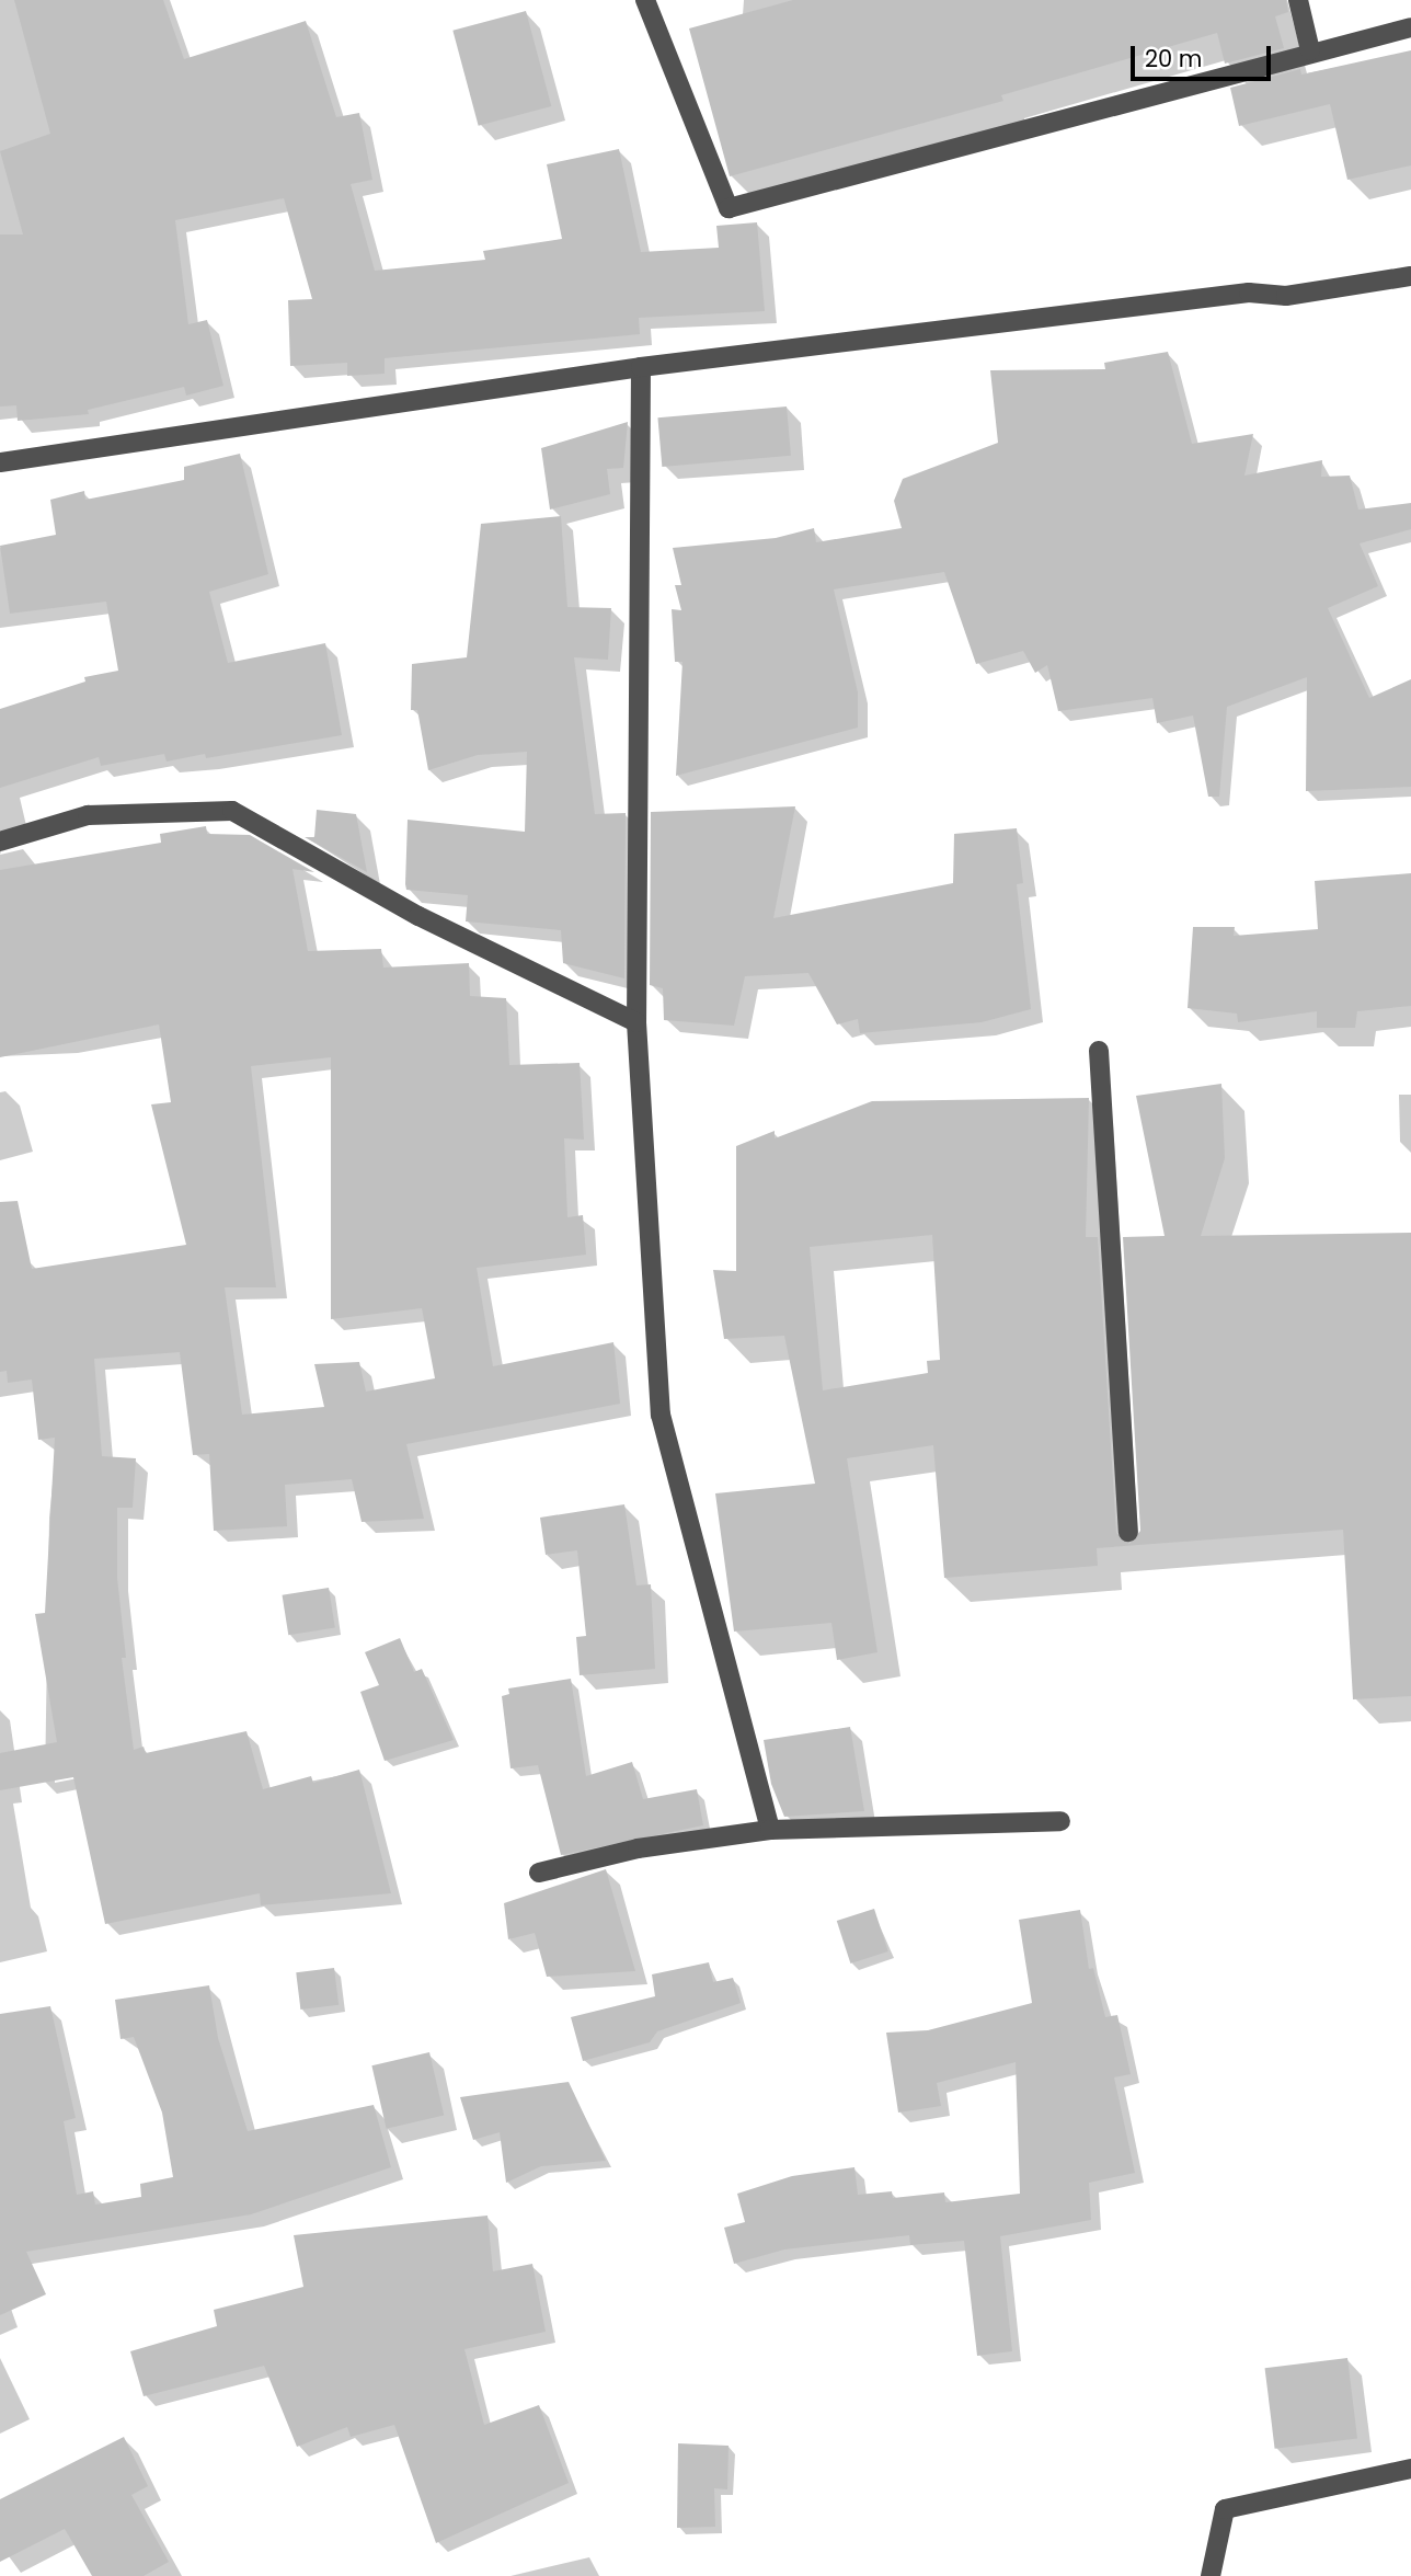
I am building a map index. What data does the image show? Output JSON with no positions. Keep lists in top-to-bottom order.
{
  "scale_bar": "20 m"
}
